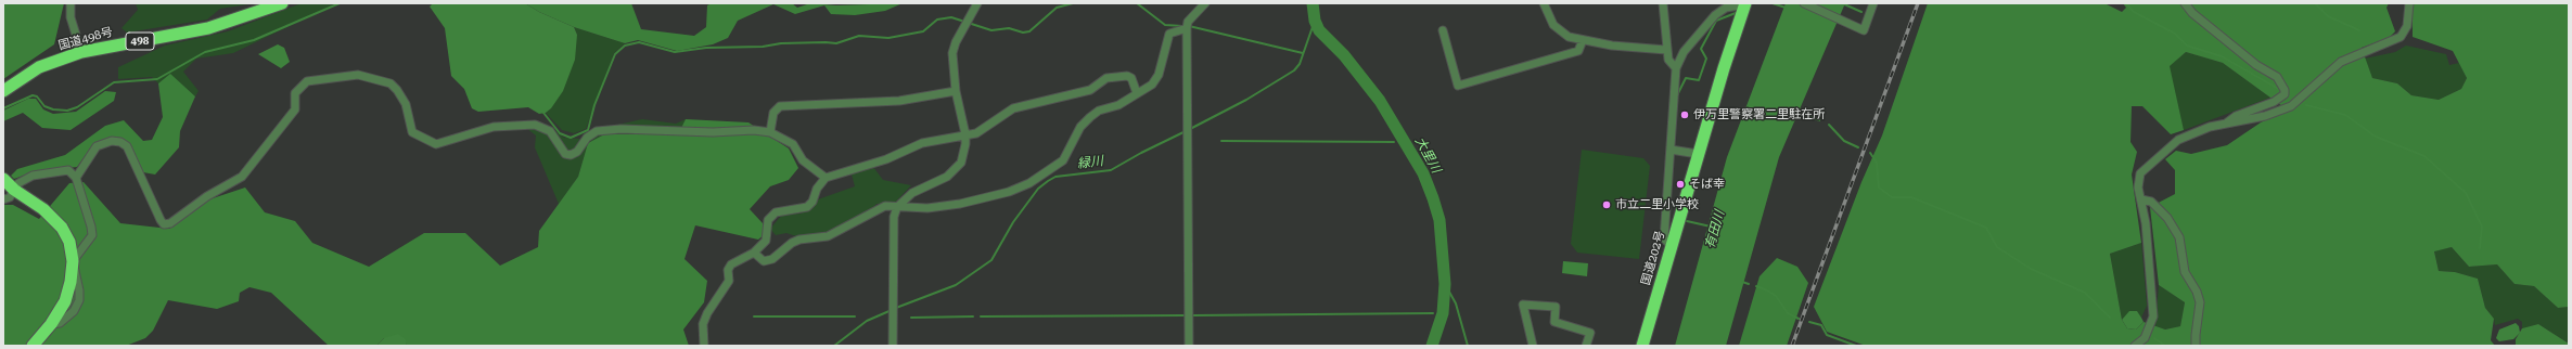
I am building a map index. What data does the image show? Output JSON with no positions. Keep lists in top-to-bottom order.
{
  "streets": {
    "highway": ["国道498号", "498", "国道202号"]
  },
  "water": ["大里川", "緑川", "有田川"],
  "places": ["伊万里警察署二里駐在所", "そば幸", "市立二里小学校"]
}
